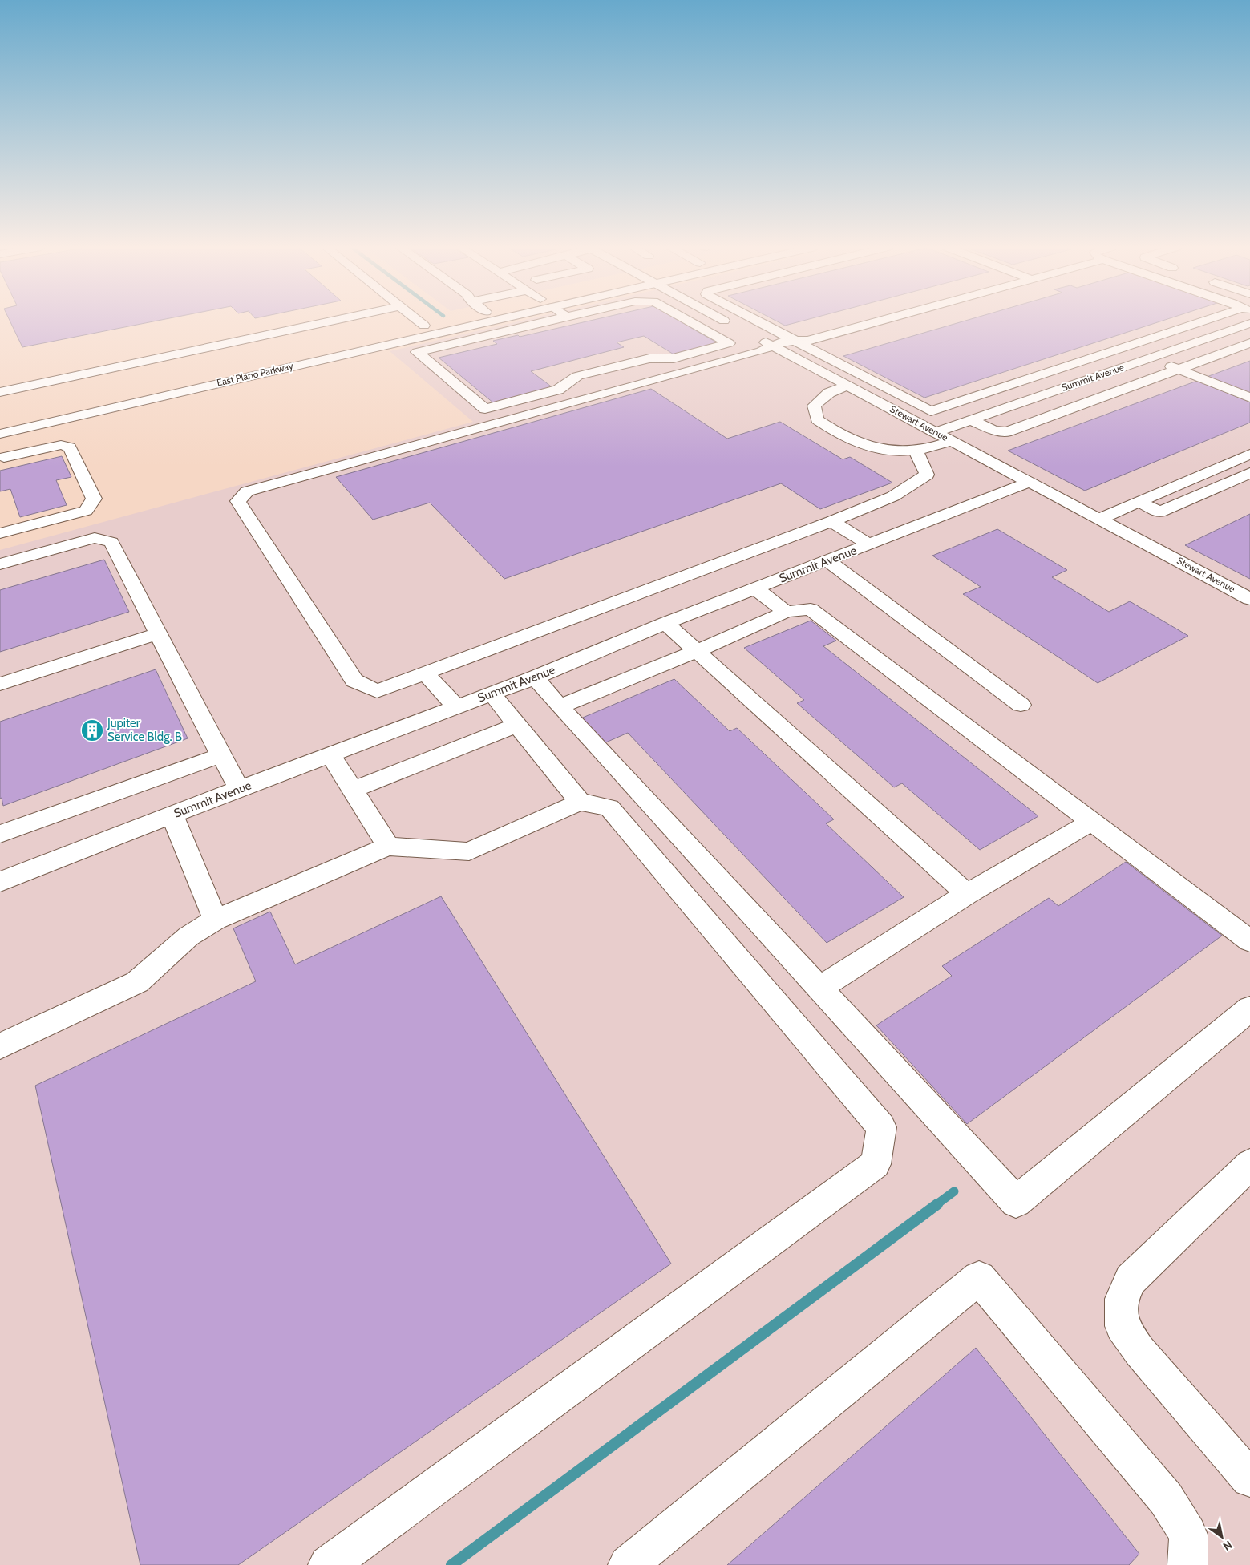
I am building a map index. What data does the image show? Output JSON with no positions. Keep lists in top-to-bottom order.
{
  "streets": {
    "street": ["East Plano Parkway", "Summit Avenue", "Stewart Avenue"]
  },
  "crossings": [
    ["Summit Avenue", "Stewart Avenue"]
  ],
  "places": {
    "building": ["Jupiter Service Bldg. B"]
  },
  "north": "bottom right"
}
